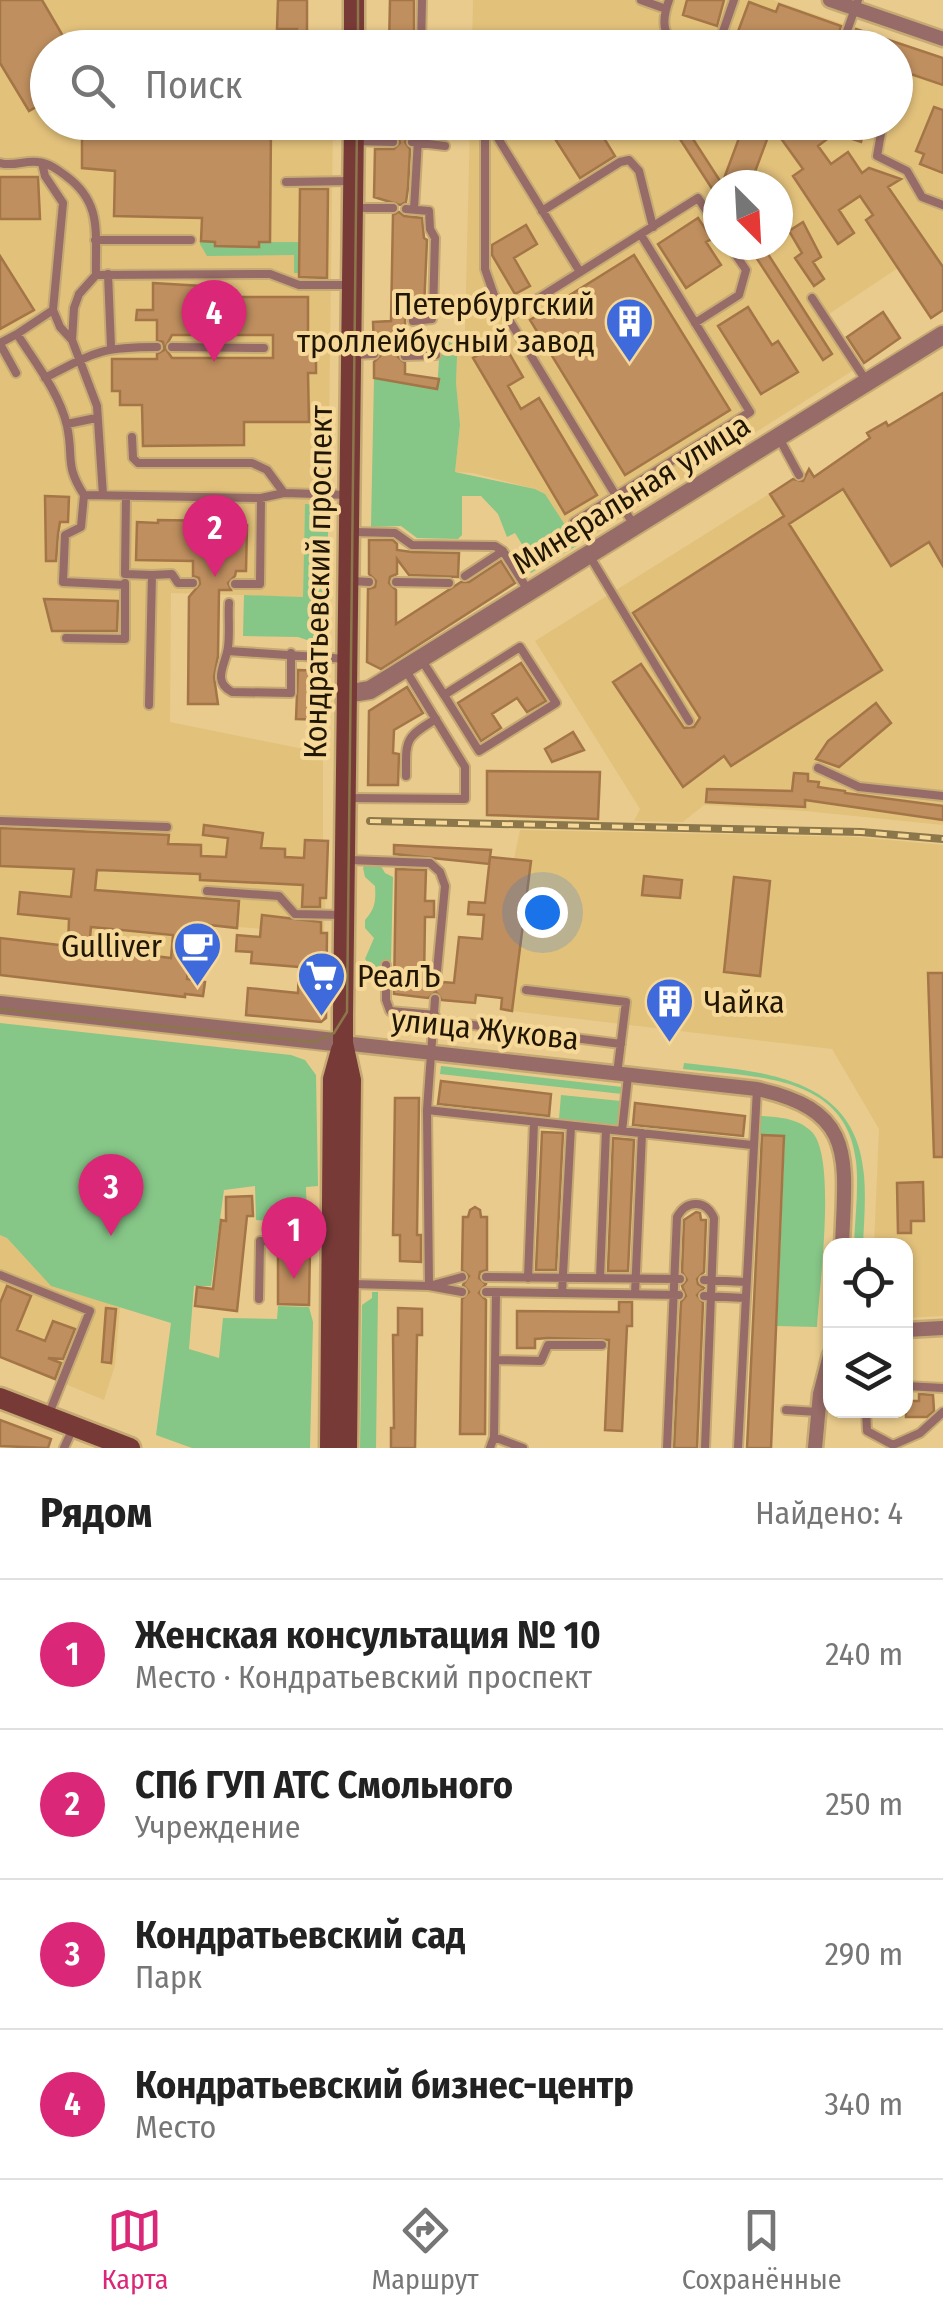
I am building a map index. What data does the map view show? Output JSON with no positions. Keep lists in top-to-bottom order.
{
  "streets": {
    "main road": ["Кондратьевский проспект"],
    "street": ["Минеральная улица", "улица Жукова"]
  },
  "crossings": [
    ["Минеральная улица", "Кондратьевский проспект"],
    ["Кондратьевский проспект", "улица Жукова"]
  ],
  "places": {
    "building": ["Петербургский троллейбусный завод", "Чайка"],
    "cafe": ["Gulliver"],
    "supermarket": ["РеалЪ"]
  },
  "north": "bottom right",
  "page": {
    "search": "Поиск",
    "pins": [
      "4",
      "2",
      "3",
      "1"
    ],
    "heading": ["Рядом", "Найдено: 4"],
    "list": [
      {
        "mark": "1",
        "name": "Женская консультация № 10",
        "note": "Место · Кондратьевский проспект",
        "value": "240 m"
      },
      {
        "mark": "2",
        "name": "СПб ГУП АТС Смольного",
        "note": "Учреждение",
        "value": "250 m"
      },
      {
        "mark": "3",
        "name": "Кондратьевский сад",
        "note": "Парк",
        "value": "290 m"
      },
      {
        "mark": "4",
        "name": "Кондратьевский бизнес-центр",
        "note": "Место",
        "value": "340 m"
      }
    ],
    "nav": ["Карта", "Маршрут", "Сохранённые"]
  }
}
